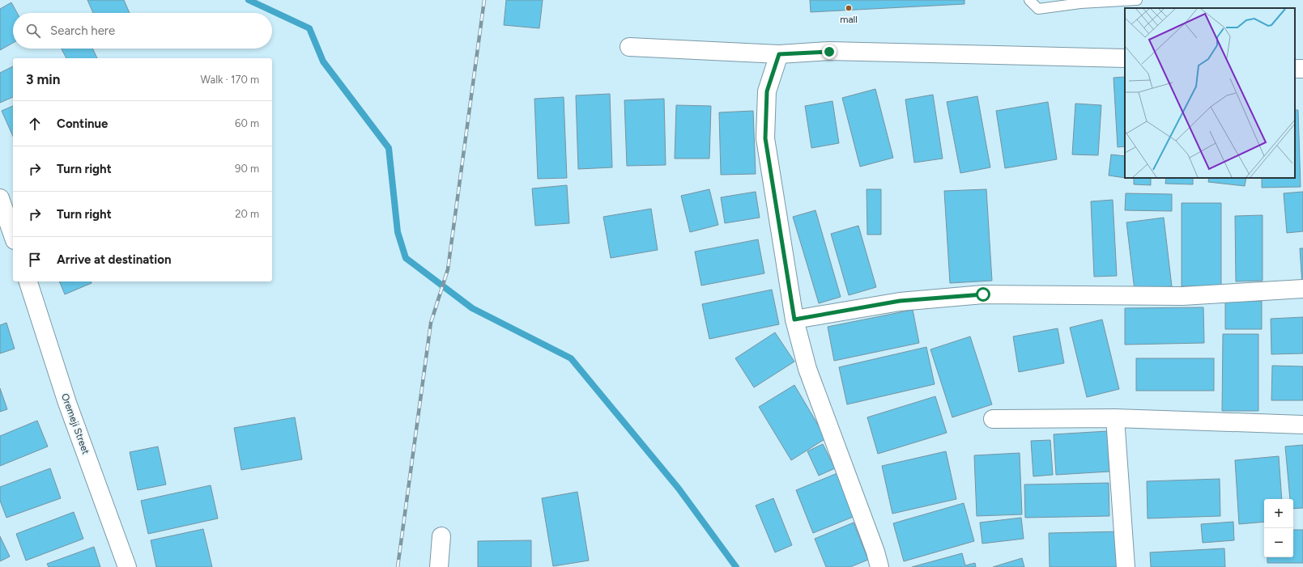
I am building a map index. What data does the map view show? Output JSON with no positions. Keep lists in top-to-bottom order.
{
  "streets": {
    "street": ["Oremeji Street"]
  },
  "places": ["mall"],
  "page": {
    "search": "Search here",
    "heading": ["3 min", "Walk · 170 m"],
    "list": [
      ["Continue", "60 m"],
      ["Turn right", "90 m"],
      ["Turn right", "20 m"],
      "Arrive at destination"
    ],
    "map_buttons": ["+", "−"]
  }
}
